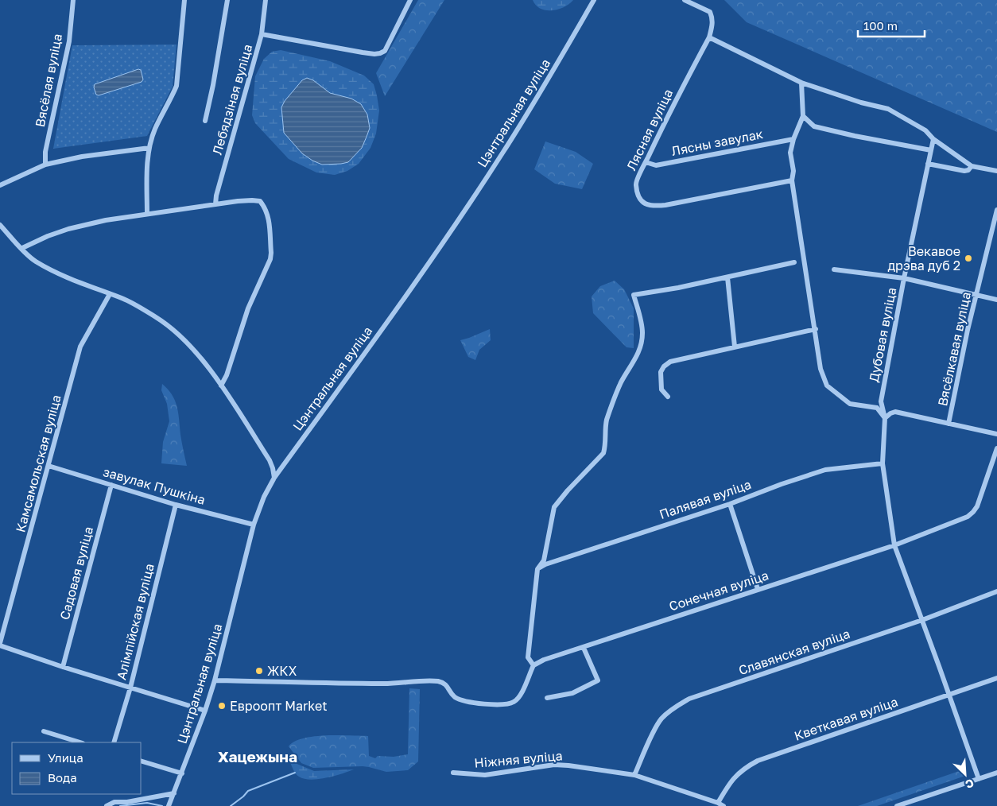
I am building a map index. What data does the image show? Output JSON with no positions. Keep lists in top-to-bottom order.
{
  "streets": {
    "street": [
      "Вясёлая вуліца",
      "Лебядзіная вуліца",
      "Цэнтральная вуліца",
      "Лясная вуліца",
      "Лясны завулак",
      "Дубовая вуліца",
      "Вясёлкавая вуліца",
      "Камсамольская вуліца",
      "завулак Пушкіна",
      "Палявая вуліца",
      "Садовая вуліца",
      "Сонечная вуліца",
      "Алімпійская вуліца",
      "Славянская вуліца",
      "Кветкавая вуліца",
      "Ніжняя вуліца"
    ]
  },
  "crossings": [
    ["Цэнтральная вуліца", "завулак Пушкіна"],
    ["Лясная вуліца", "Лясны завулак"],
    ["Дубовая вуліца", "Палявая вуліца"],
    ["Дубовая вуліца", "Сонечная вуліца"],
    ["Дубовая вуліца", "Славянская вуліца"],
    ["Дубовая вуліца", "Кветкавая вуліца"],
    ["Камсамольская вуліца", "завулак Пушкіна"],
    ["завулак Пушкіна", "Садовая вуліца"],
    ["завулак Пушкіна", "Алімпійская вуліца"],
    ["Славянская вуліца", "Ніжняя вуліца"],
    ["Кветкавая вуліца", "Ніжняя вуліца"]
  ],
  "districts": ["Хацежына"],
  "places": ["Векавое дрэва дуб 2", "ЖКХ", "Евроопт Market"],
  "legend": ["Улица", "Вода"],
  "scale_bar": "100 m",
  "north": "bottom right"
}
